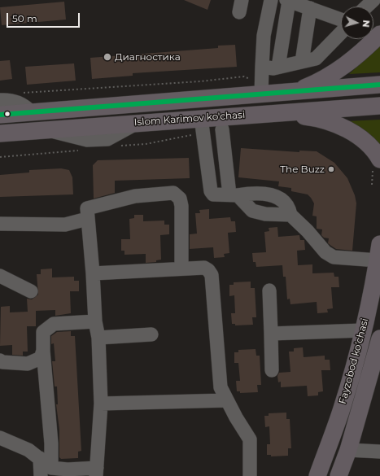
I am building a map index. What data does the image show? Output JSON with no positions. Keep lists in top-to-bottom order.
{
  "streets": {
    "main road": ["Islom Karimov ko'chasi", "Fayzobod ko'chasi"]
  },
  "places": ["Диагностика", "The Buzz"],
  "scale_bar": "50 m",
  "north": "right"
}
